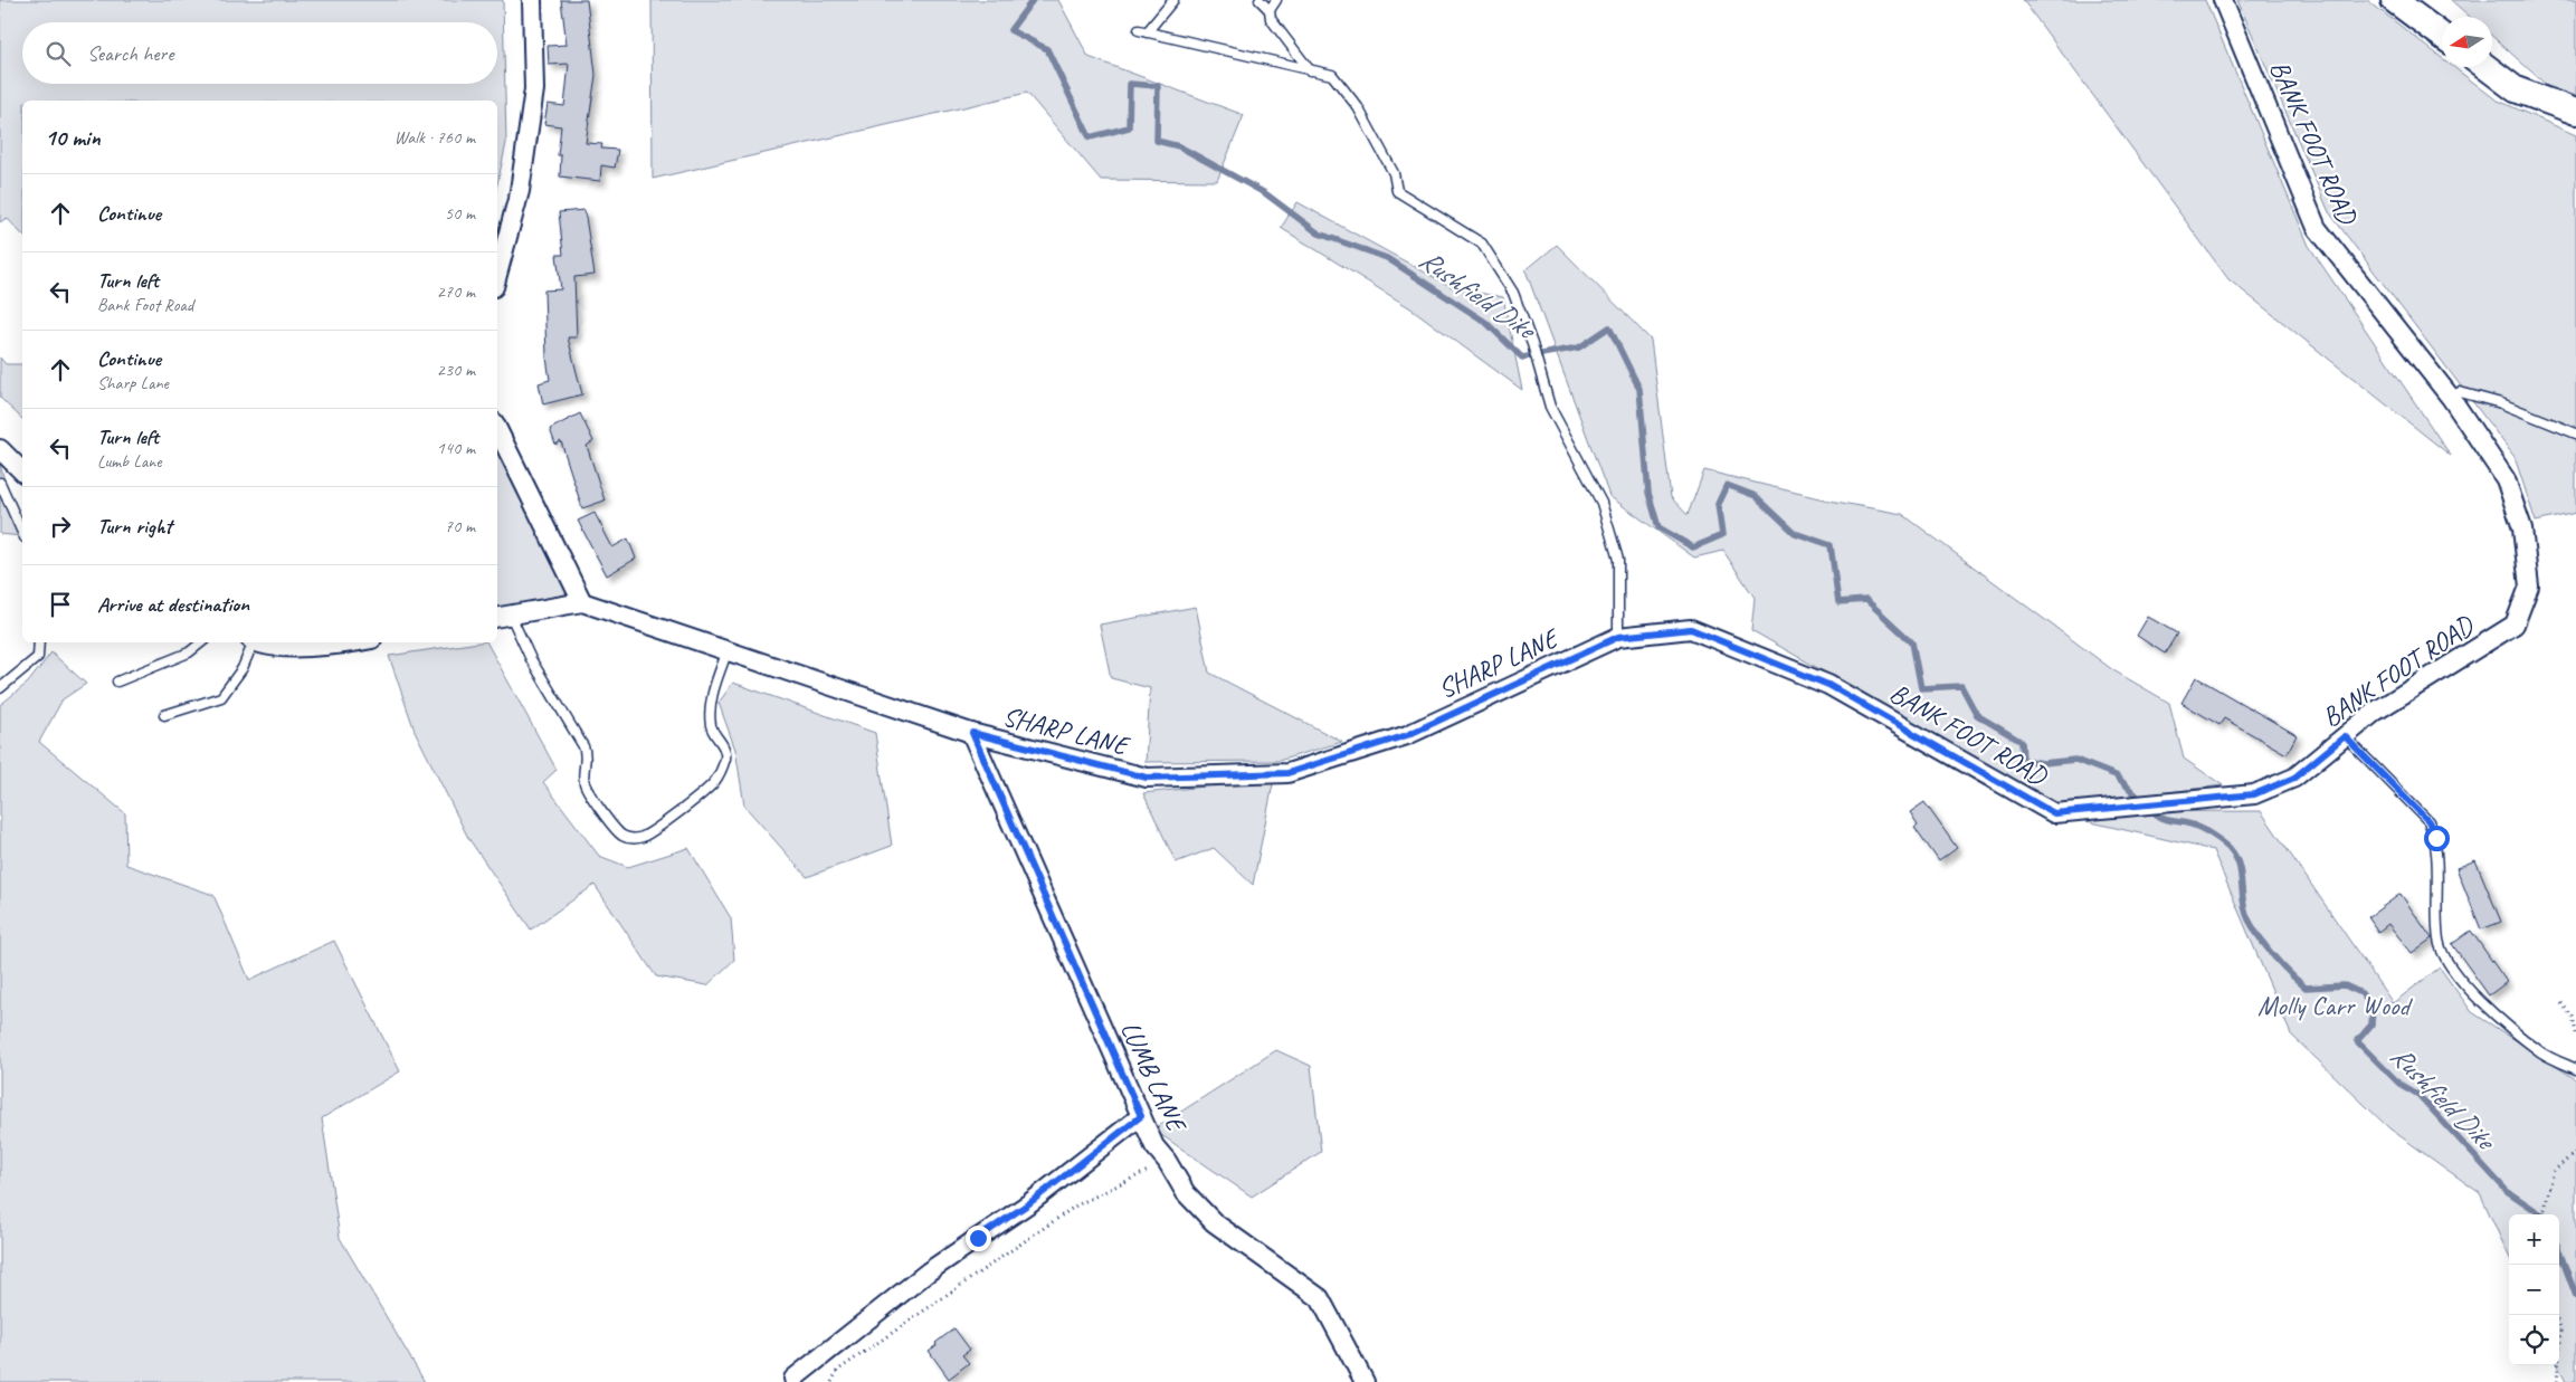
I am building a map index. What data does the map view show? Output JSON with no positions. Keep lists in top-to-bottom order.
{
  "streets": {
    "street": ["BANK FOOT ROAD", "SHARP LANE", "LUMB LANE"]
  },
  "crossings": [
    ["BANK FOOT ROAD", "SHARP LANE"],
    ["SHARP LANE", "LUMB LANE"]
  ],
  "water": ["Rushfield Dike"],
  "parks": ["Molly Carr Wood"],
  "north": "left",
  "page": {
    "search": "Search here",
    "heading": ["10 min", "Walk · 760 m"],
    "list": [
      ["Continue", "50 m"],
      ["Turn left", "Bank Foot Road", "270 m"],
      ["Continue", "Sharp Lane", "230 m"],
      ["Turn left", "Lumb Lane", "140 m"],
      ["Turn right", "70 m"],
      "Arrive at destination"
    ],
    "map_buttons": ["+", "−"]
  }
}
